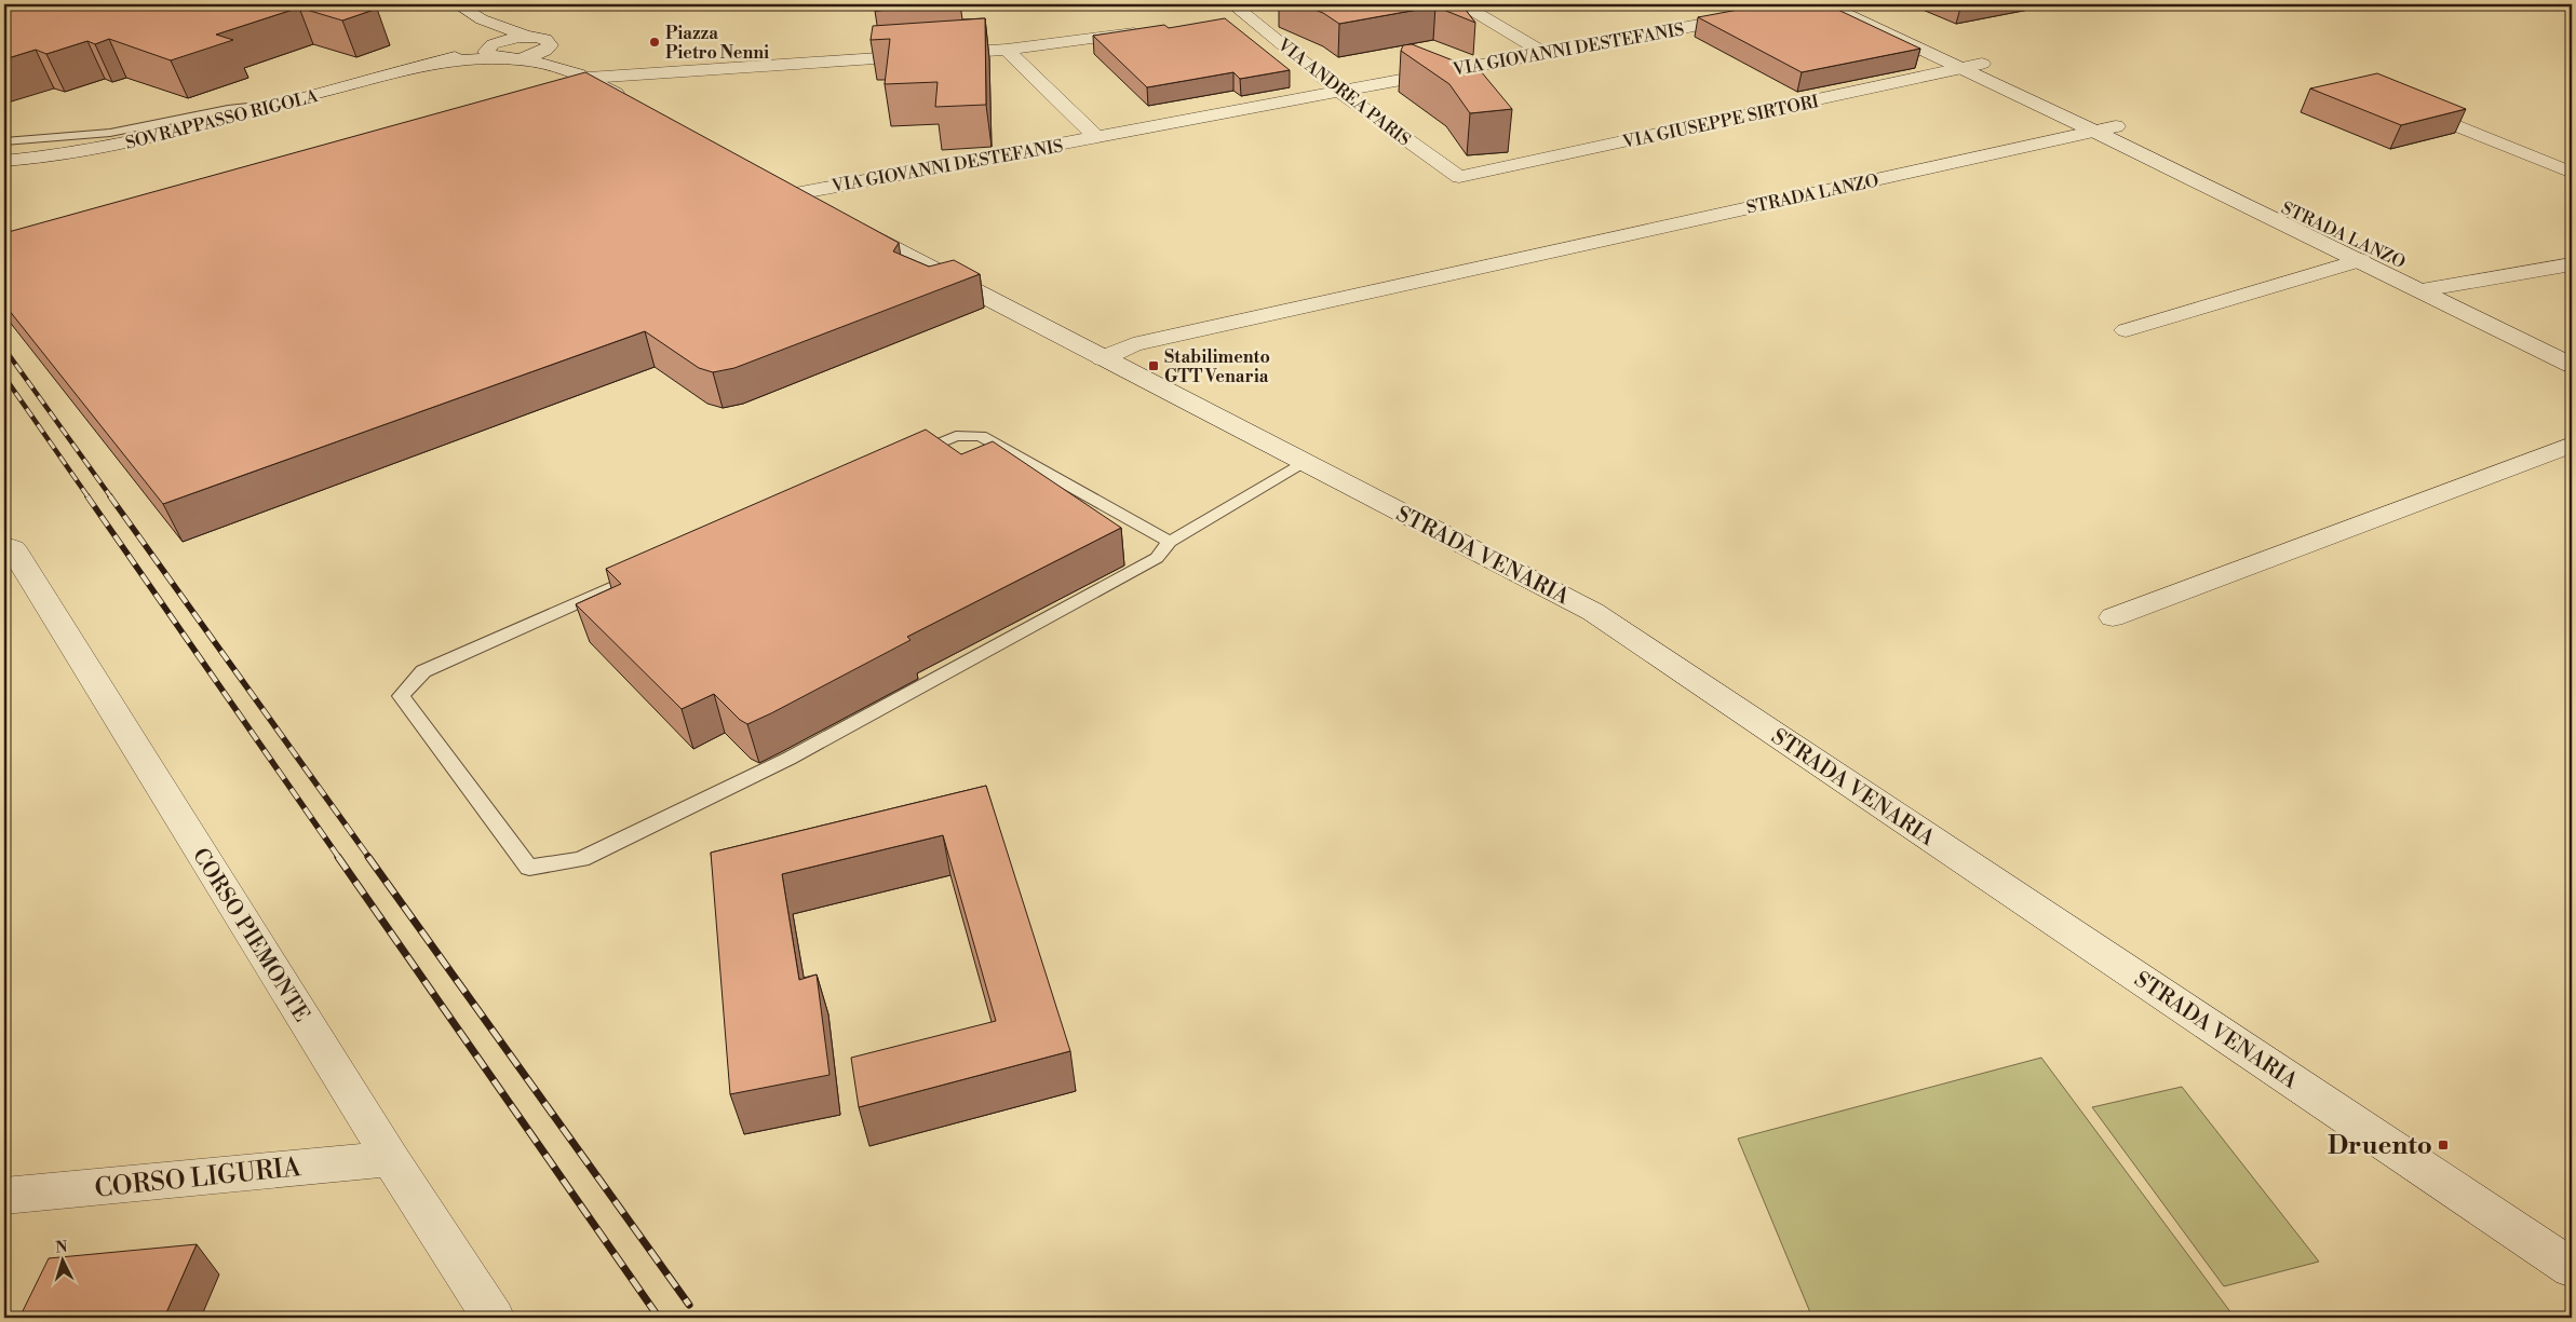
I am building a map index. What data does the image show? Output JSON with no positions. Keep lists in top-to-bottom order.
{
  "streets": {
    "street": [
      "VIA GIOVANNI DESTEFANIS",
      "VIA ANDREA PARIS",
      "SOVRAPPASSO RIGOLA",
      "VIA GIUSEPPE SIRTORI",
      "STRADA LANZO",
      "STRADA VENARIA",
      "CORSO PIEMONTE",
      "CORSO LIGURIA"
    ]
  },
  "crossings": [
    ["VIA GIOVANNI DESTEFANIS", "VIA ANDREA PARIS"],
    ["VIA ANDREA PARIS", "VIA GIUSEPPE SIRTORI"],
    ["VIA GIUSEPPE SIRTORI", "STRADA LANZO"],
    ["STRADA LANZO", "STRADA VENARIA"],
    ["CORSO PIEMONTE", "CORSO LIGURIA"]
  ],
  "places": {
    "other": ["Piazza Pietro Nenni"],
    "transit": ["Stabilimento GTT Venaria", "Druento"]
  },
  "north": "top"
}
